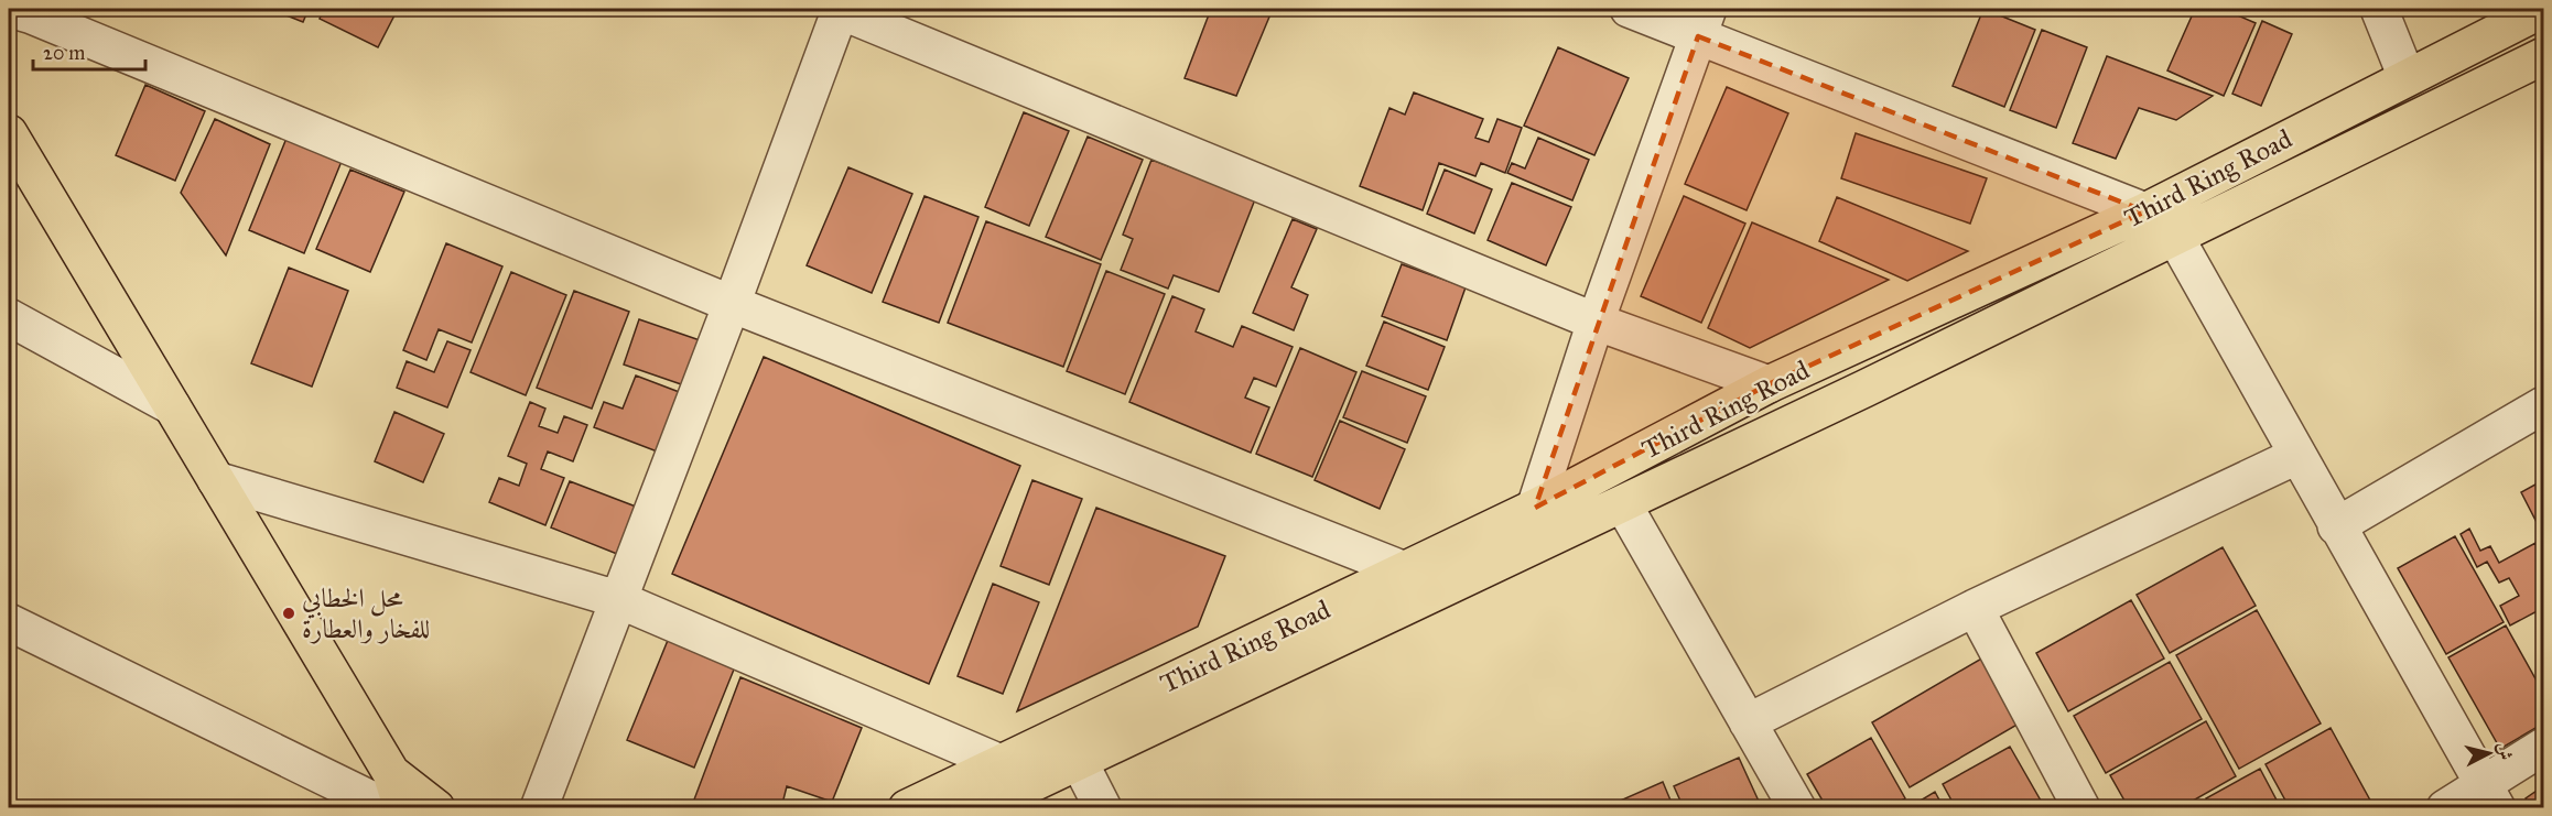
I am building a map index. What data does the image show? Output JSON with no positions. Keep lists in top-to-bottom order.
{
  "streets": {
    "main road": ["Third Ring Road"]
  },
  "places": ["محل الخطابي للفخار والعطارة"],
  "scale_bar": "20 m",
  "north": "right"
}
